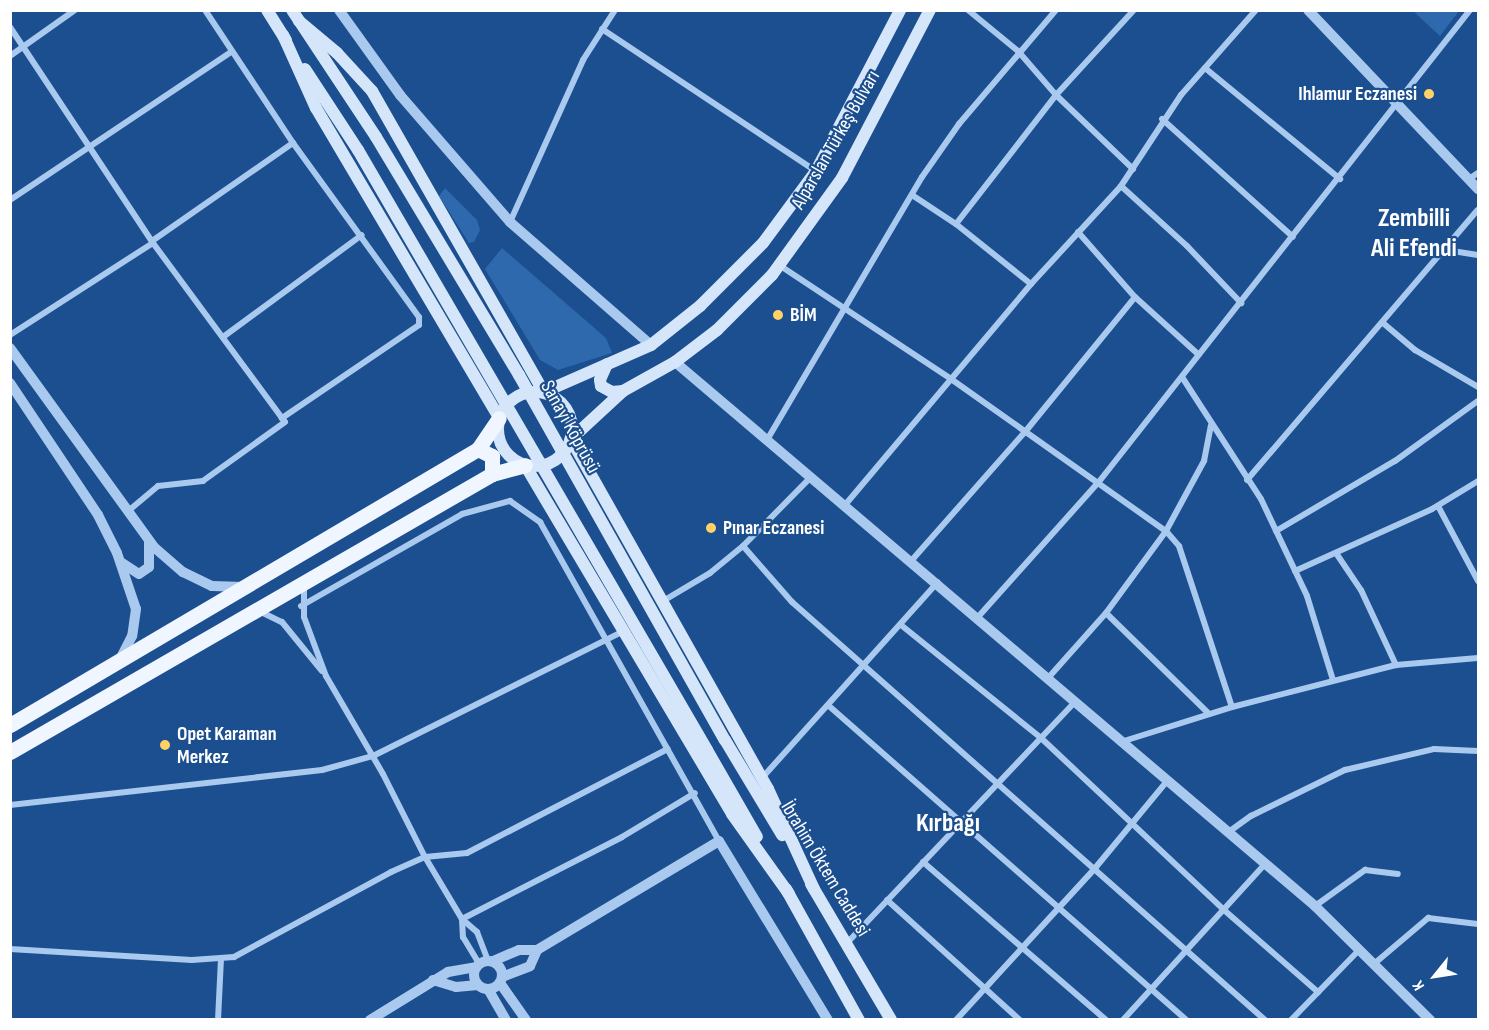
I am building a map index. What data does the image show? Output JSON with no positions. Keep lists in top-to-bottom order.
{
  "streets": {
    "main road": ["Alparslan Türkeş Bulvarı", "Sanayi Köprüsü", "İbrahim Öktem Caddesi"]
  },
  "crossings": [
    ["Sanayi Köprüsü", "İbrahim Öktem Caddesi"]
  ],
  "districts": ["Zembilli Ali Efendi", "Kırbağı"],
  "places": [
    "Ihlamur Eczanesi",
    "BİM",
    "Pınar Eczanesi",
    "Opet Karaman Merkez"
  ],
  "north": "bottom left"
}
